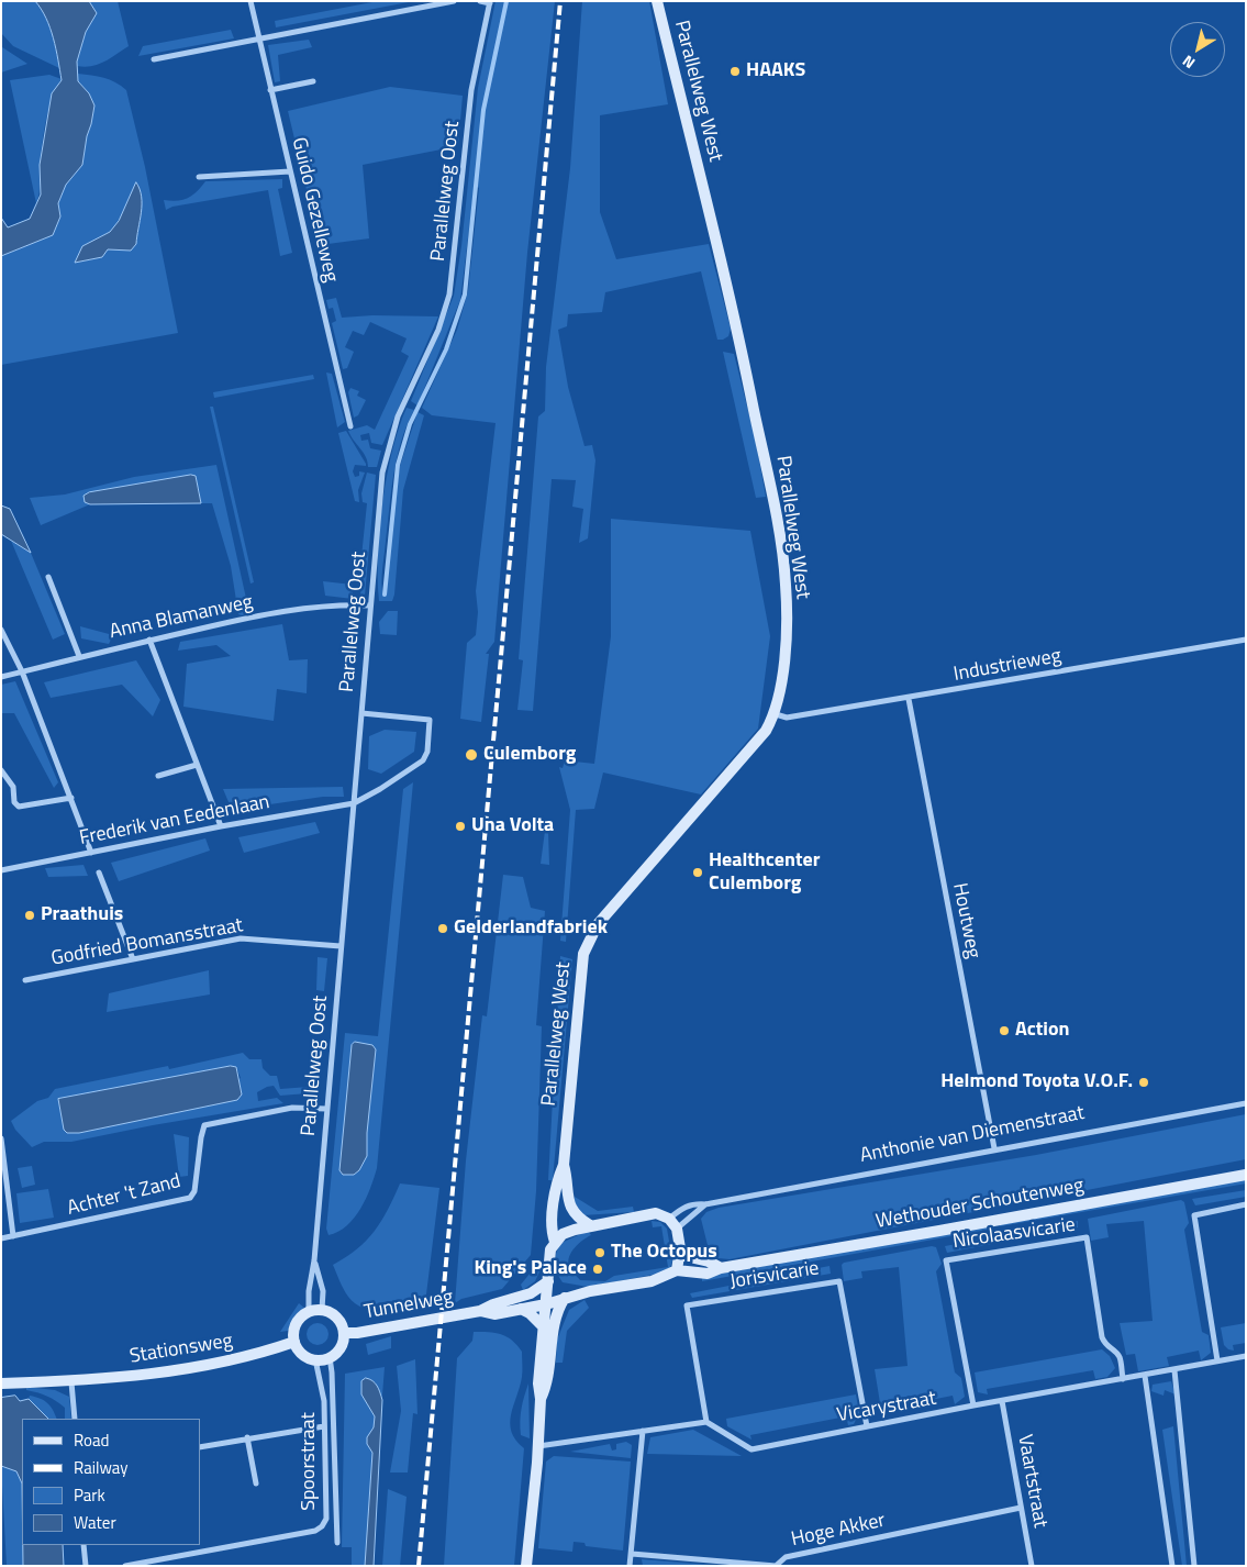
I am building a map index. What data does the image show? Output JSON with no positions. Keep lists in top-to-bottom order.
{
  "streets": {
    "street": [
      "Parallelweg West",
      "Parallelweg Oost",
      "Guido Gezelleweg",
      "Anna Blamanweg",
      "Industrieweg",
      "Frederik van Eedenlaan",
      "Houtweg",
      "Godfried Bomansstraat",
      "Anthonie van Diemenstraat",
      "Achter 't Zand",
      "Wethouder Schoutenweg",
      "Nicolaasvicarie",
      "Jorisvicarie",
      "Tunnelweg",
      "Stationsweg",
      "Vicarystraat",
      "Spoorstraat",
      "Vaartstraat",
      "Hoge Akker"
    ]
  },
  "crossings": [
    ["Parallelweg West", "Industrieweg"],
    ["Parallelweg West", "Tunnelweg"],
    ["Parallelweg Oost", "Anna Blamanweg"],
    ["Parallelweg Oost", "Frederik van Eedenlaan"],
    ["Parallelweg Oost", "Godfried Bomansstraat"],
    ["Parallelweg Oost", "Achter 't Zand"],
    ["Parallelweg Oost", "Tunnelweg"],
    ["Parallelweg Oost", "Stationsweg"],
    ["Parallelweg Oost", "Spoorstraat"],
    ["Industrieweg", "Houtweg"],
    ["Houtweg", "Anthonie van Diemenstraat"],
    ["Nicolaasvicarie", "Vicarystraat"],
    ["Jorisvicarie", "Vicarystraat"],
    ["Tunnelweg", "Stationsweg"],
    ["Tunnelweg", "Spoorstraat"],
    ["Stationsweg", "Spoorstraat"],
    ["Vicarystraat", "Vaartstraat"],
    ["Vaartstraat", "Hoge Akker"]
  ],
  "places": [
    "HAAKS",
    "Culemborg",
    "Una Volta",
    "Healthcenter Culemborg",
    "Praathuis",
    "Gelderlandfabriek",
    "Action",
    "Helmond Toyota V.O.F.",
    "The Octopus",
    "King's Palace"
  ],
  "legend": [
    "Road",
    "Railway",
    "Park",
    "Water"
  ],
  "north": "bottom left"
}
